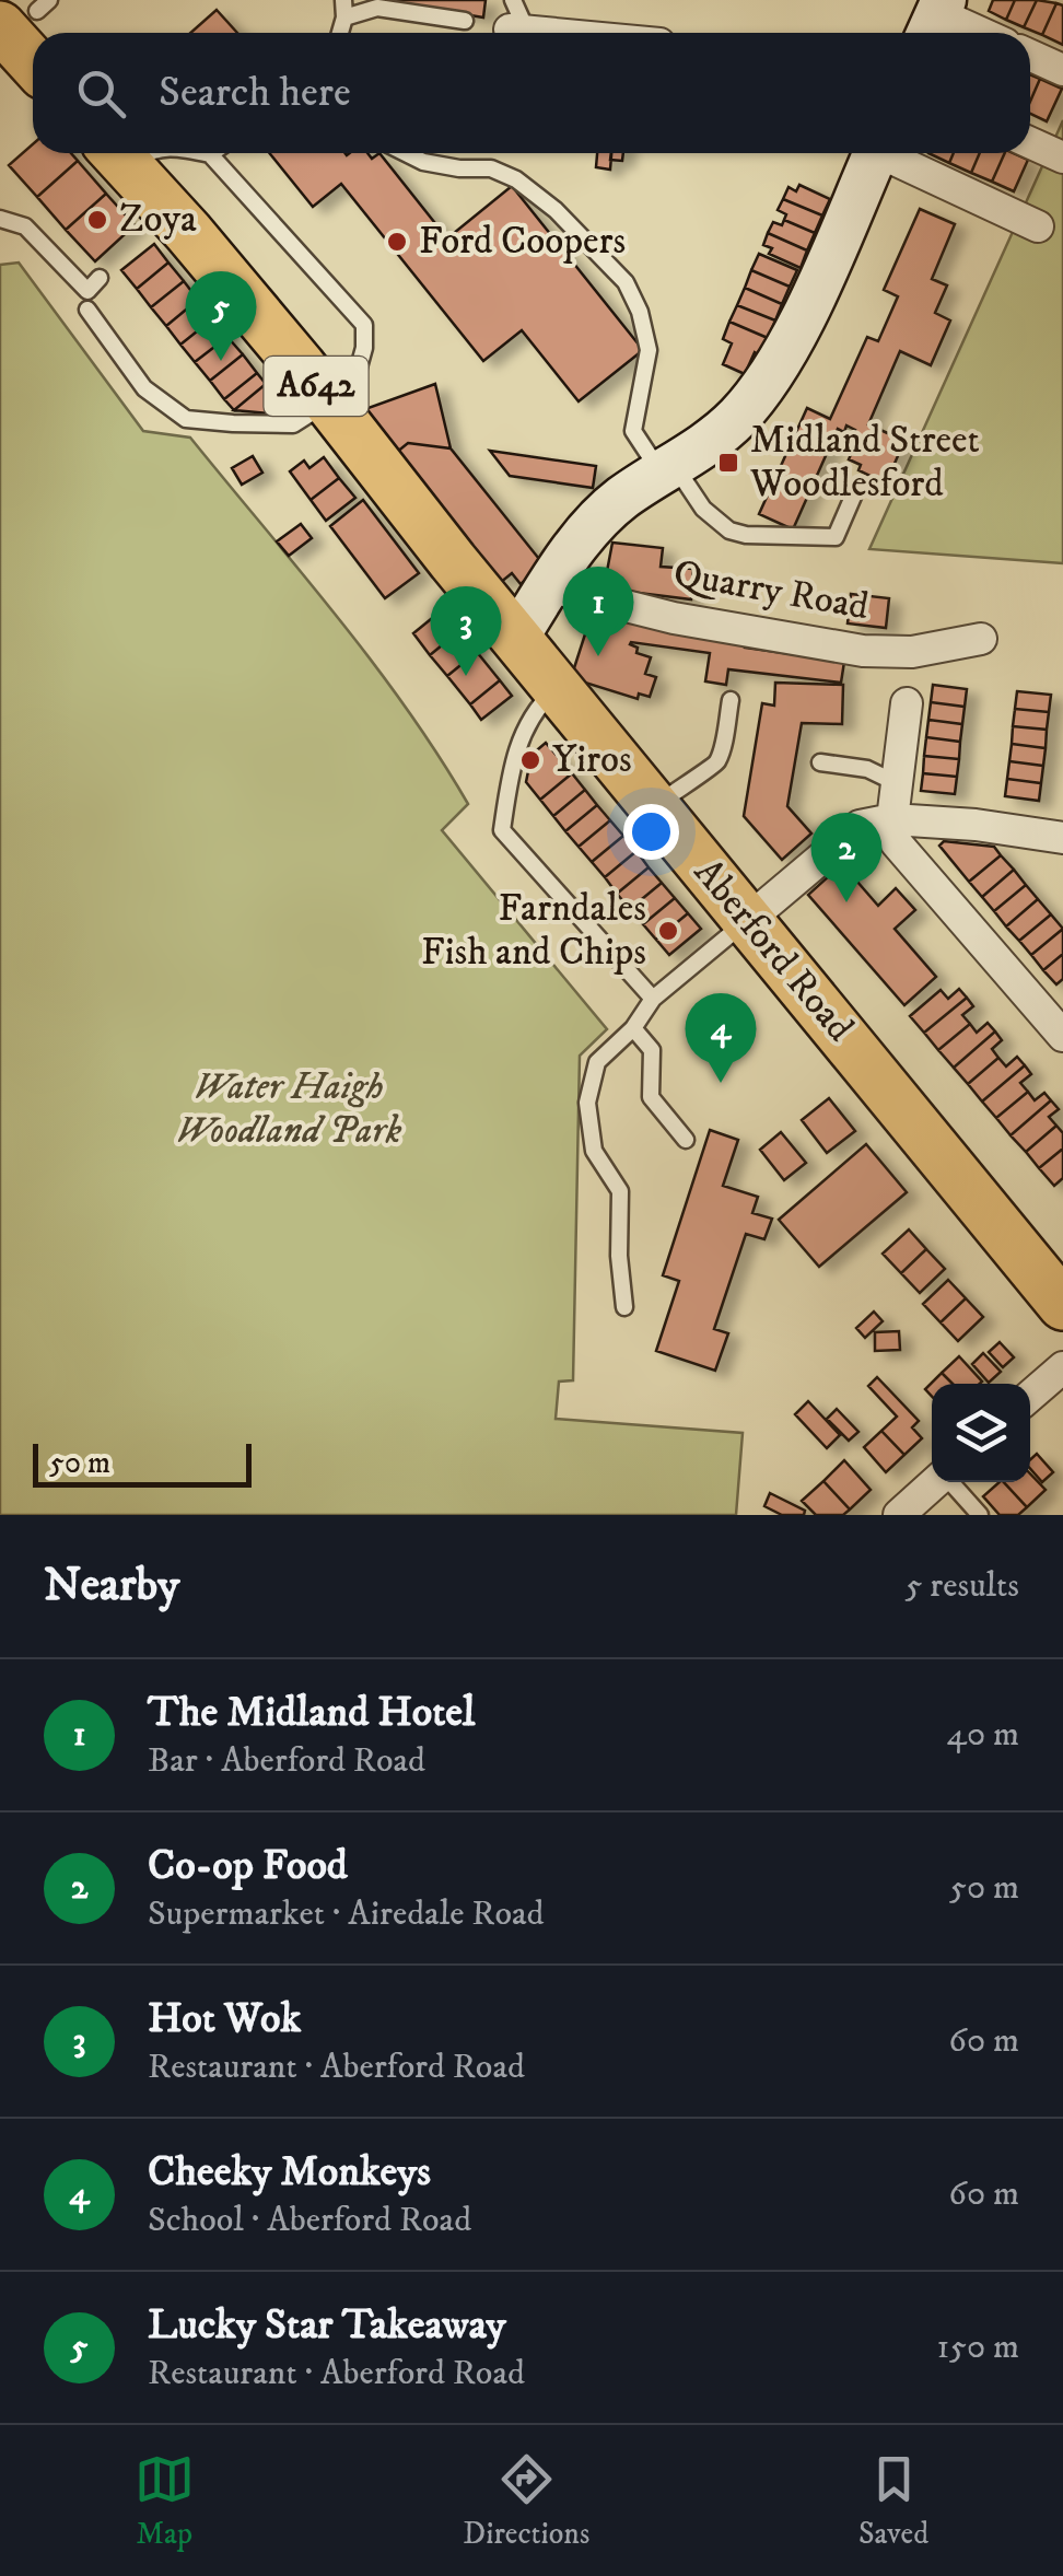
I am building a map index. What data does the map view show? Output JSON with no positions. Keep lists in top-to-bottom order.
{
  "streets": {
    "main road": ["A642", "Aberford Road"],
    "street": ["Quarry Road"]
  },
  "parks": ["Water Haigh Woodland Park"],
  "places": {
    "other": [
      "Zoya",
      "Ford Coopers",
      "Yiros",
      "Farndales Fish and Chips"
    ],
    "transit": ["Midland Street Woodlesford"]
  },
  "scale_bar": "50 m",
  "page": {
    "search": "Search here",
    "pins": [
      "5",
      "1",
      "3",
      "2",
      "4"
    ],
    "scale": "50 m",
    "heading": ["Nearby", "5 results"],
    "list": [
      {
        "mark": "1",
        "name": "The Midland Hotel",
        "note": "Bar · Aberford Road",
        "value": "40 m"
      },
      {
        "mark": "2",
        "name": "Co-op Food",
        "note": "Supermarket · Airedale Road",
        "value": "50 m"
      },
      {
        "mark": "3",
        "name": "Hot Wok",
        "note": "Restaurant · Aberford Road",
        "value": "60 m"
      },
      {
        "mark": "4",
        "name": "Cheeky Monkeys",
        "note": "School · Aberford Road",
        "value": "60 m"
      },
      {
        "mark": "5",
        "name": "Lucky Star Takeaway",
        "note": "Restaurant · Aberford Road",
        "value": "150 m"
      }
    ],
    "nav": ["Map", "Directions", "Saved"]
  }
}
